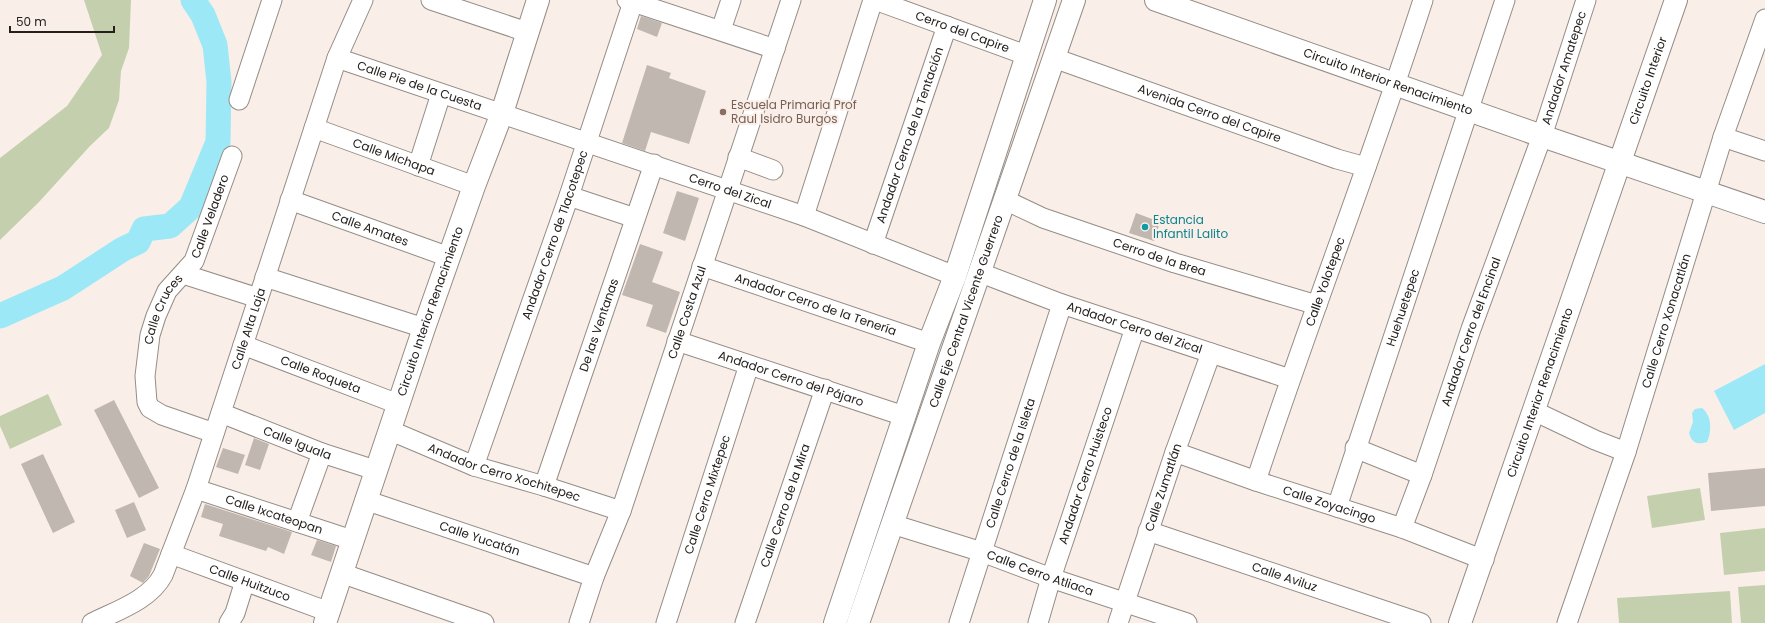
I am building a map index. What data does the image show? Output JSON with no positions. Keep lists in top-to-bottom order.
{
  "streets": {
    "main road": ["Circuito Interior Renacimiento", "Circuito Interior", "Calle Eje Central Vicente Guerrero"],
    "street": [
      "Cerro del Capire",
      "Andador Amatepec",
      "Calle Pie de la Cuesta",
      "Avenida Cerro del Capire",
      "Andador Cerro de la Tentación",
      "Calle Michapa",
      "Cerro del Zical",
      "Calle Veladero",
      "Calle Amates",
      "Andador Cerro de Tlacotepec",
      "Cerro de la Brea",
      "Calle Yolotepec",
      "Andador Cerro de la Tenería",
      "Huehuetepec",
      "Calle Costa Azul",
      "Calle Cruces",
      "Calle Cerro Xonacatlán",
      "De las Ventanas",
      "Andador Cerro del Zical",
      "Calle Alta Laja",
      "Andador Cerro del Encinal",
      "Calle Roqueta",
      "Andador Cerro del Pájaro",
      "Calle Iguala",
      "Calle Cerro de la Isleta",
      "Andador Cerro Xochitepec",
      "Andador Cerro Huisteco",
      "Calle Zumatlán",
      "Calle Cerro Mixtepec",
      "Calle Zoyacingo",
      "Calle Cerro de la Mira",
      "Calle Ixcateopan",
      "Calle Yucatán",
      "Calle Cerro Atliaca",
      "Calle Aviluz",
      "Calle Huitzuco"
    ]
  },
  "crossings": [
    ["Cerro del Capire", "Andador Cerro de la Tentación"],
    ["Cerro del Capire", "Calle Eje Central Vicente Guerrero"],
    ["Andador Amatepec", "Circuito Interior Renacimiento"],
    ["Andador Amatepec", "Andador Cerro del Encinal"],
    ["Circuito Interior Renacimiento", "Circuito Interior"],
    ["Circuito Interior Renacimiento", "Calle Pie de la Cuesta"],
    ["Circuito Interior Renacimiento", "Calle Michapa"],
    ["Circuito Interior Renacimiento", "Cerro del Zical"],
    ["Circuito Interior Renacimiento", "Calle Amates"],
    ["Circuito Interior Renacimiento", "Calle Yolotepec"],
    ["Circuito Interior Renacimiento", "Huehuetepec"],
    ["Circuito Interior Renacimiento", "Calle Cerro Xonacatlán"],
    ["Circuito Interior Renacimiento", "Andador Cerro del Encinal"],
    ["Circuito Interior Renacimiento", "Calle Roqueta"],
    ["Circuito Interior Renacimiento", "Calle Iguala"],
    ["Circuito Interior Renacimiento", "Andador Cerro Xochitepec"],
    ["Circuito Interior Renacimiento", "Calle Zoyacingo"],
    ["Circuito Interior Renacimiento", "Calle Ixcateopan"],
    ["Circuito Interior Renacimiento", "Calle Yucatán"],
    ["Circuito Interior Renacimiento", "Calle Huitzuco"],
    ["Calle Pie de la Cuesta", "Cerro del Zical"],
    ["Calle Pie de la Cuesta", "Calle Alta Laja"],
    ["Avenida Cerro del Capire", "Calle Yolotepec"],
    ["Avenida Cerro del Capire", "Calle Eje Central Vicente Guerrero"],
    ["Andador Cerro de la Tentación", "Cerro del Zical"],
    ["Calle Michapa", "Calle Alta Laja"],
    ["Cerro del Zical", "Andador Cerro de Tlacotepec"],
    ["Cerro del Zical", "Calle Costa Azul"],
    ["Cerro del Zical", "Calle Eje Central Vicente Guerrero"],
    ["Cerro del Zical", "De las Ventanas"],
    ["Calle Veladero", "Calle Cruces"],
    ["Calle Amates", "Calle Alta Laja"],
    ["Andador Cerro de Tlacotepec", "Andador Cerro Xochitepec"],
    ["Cerro de la Brea", "Calle Yolotepec"],
    ["Cerro de la Brea", "Calle Eje Central Vicente Guerrero"],
    ["Calle Yolotepec", "Andador Cerro del Zical"],
    ["Calle Yolotepec", "Calle Zoyacingo"],
    ["Andador Cerro de la Tenería", "Calle Costa Azul"],
    ["Andador Cerro de la Tenería", "Calle Eje Central Vicente Guerrero"],
    ["Huehuetepec", "Calle Zoyacingo"],
    ["Calle Costa Azul", "Andador Cerro del Pájaro"],
    ["Calle Costa Azul", "Andador Cerro Xochitepec"],
    ["Calle Costa Azul", "Calle Yucatán"],
    ["Calle Eje Central Vicente Guerrero", "Andador Cerro del Zical"],
    ["Calle Eje Central Vicente Guerrero", "Andador Cerro del Pájaro"],
    ["Calle Eje Central Vicente Guerrero", "Calle Cerro Atliaca"],
    ["Calle Cruces", "Calle Alta Laja"],
    ["De las Ventanas", "Andador Cerro Xochitepec"],
    ["Andador Cerro del Zical", "Calle Cerro de la Isleta"],
    ["Andador Cerro del Zical", "Andador Cerro Huisteco"],
    ["Andador Cerro del Zical", "Calle Zumatlán"],
    ["Calle Alta Laja", "Calle Roqueta"],
    ["Calle Alta Laja", "Calle Iguala"],
    ["Calle Alta Laja", "Calle Ixcateopan"],
    ["Calle Alta Laja", "Calle Huitzuco"],
    ["Andador Cerro del Encinal", "Calle Zoyacingo"],
    ["Andador Cerro del Pájaro", "Calle Cerro Mixtepec"],
    ["Andador Cerro del Pájaro", "Calle Cerro de la Mira"],
    ["Calle Cerro de la Isleta", "Calle Cerro Atliaca"],
    ["Andador Cerro Huisteco", "Calle Cerro Atliaca"],
    ["Calle Zumatlán", "Calle Zoyacingo"],
    ["Calle Zumatlán", "Calle Cerro Atliaca"],
    ["Calle Zumatlán", "Calle Aviluz"]
  ],
  "places": ["Escuela Primaria Prof Raul Isidro Burgos", "Estancia Infantil Lalito"],
  "scale_bar": "50 m"
}
